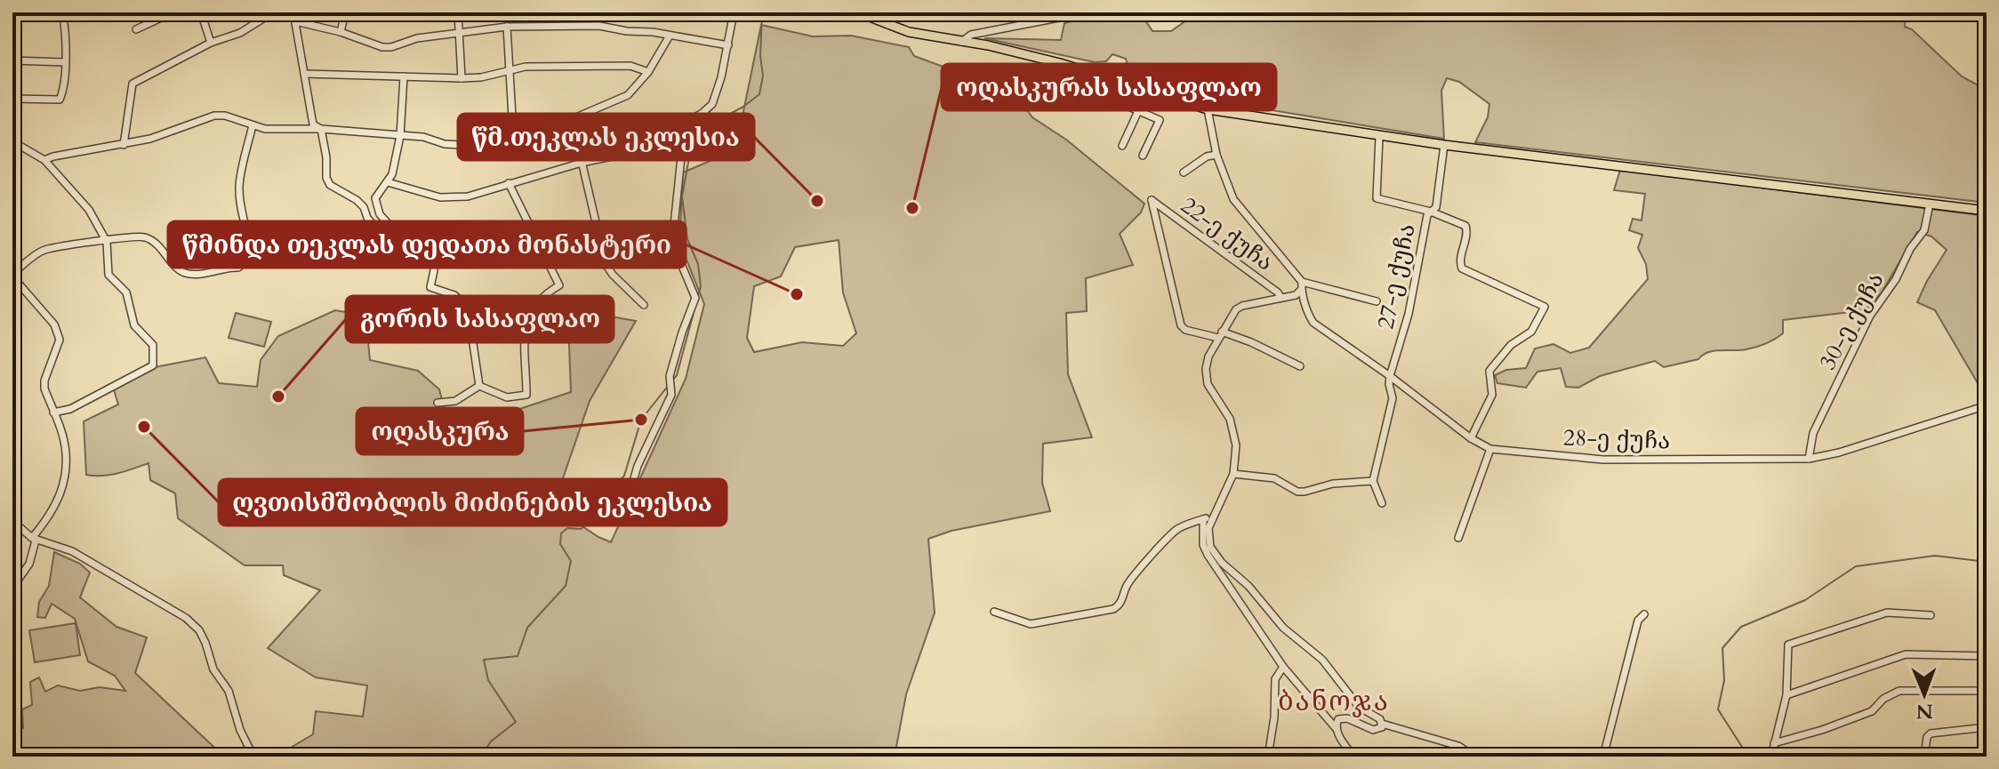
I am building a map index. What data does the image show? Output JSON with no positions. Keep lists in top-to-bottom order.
{
  "streets": {
    "street": [
      "22-ე ქუჩა",
      "27-ე ქუჩა",
      "30-ე ქუჩა",
      "28-ე ქუჩა"
    ]
  },
  "crossings": [
    ["27-ე ქუჩა", "28-ე ქუჩა"],
    ["30-ე ქუჩა", "28-ე ქუჩა"]
  ],
  "districts": ["ბანოჯა"],
  "places": [
    "წმ.თეკლას ეკლესია",
    "ოღასკურას სასაფლაო",
    "წმინდა თეკლას დედათა მონასტერი",
    "გორის სასაფლაო",
    "ოღასკურა",
    "ღვთისმშობლის მიძინების ეკლესია"
  ],
  "north": "bottom"
}
